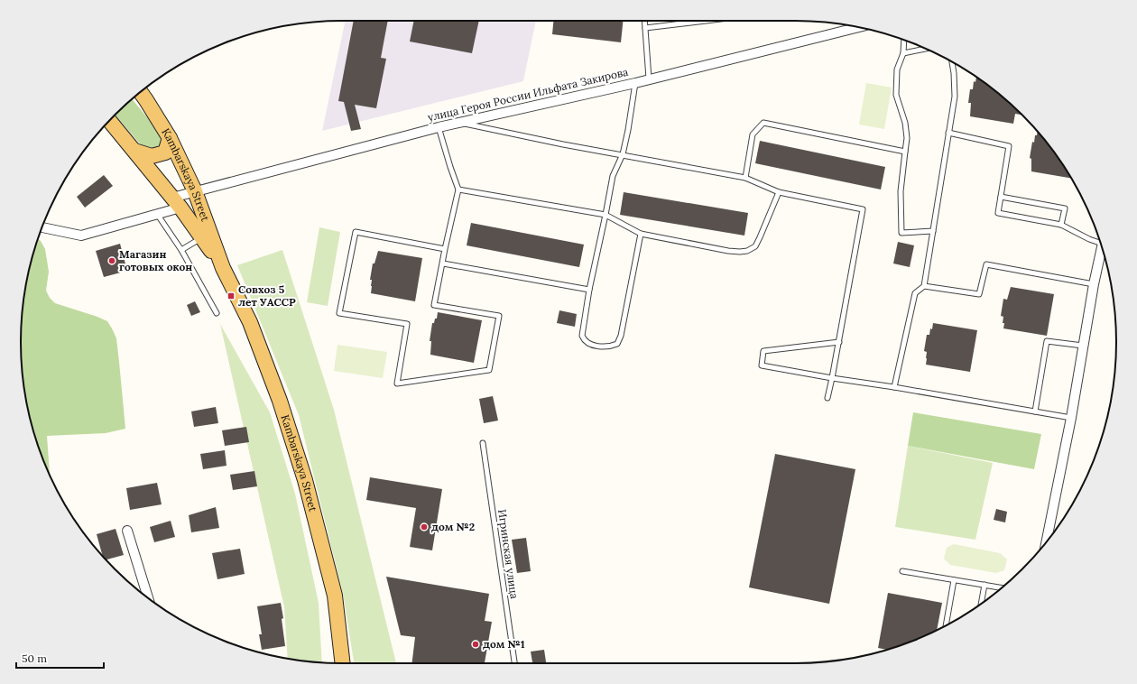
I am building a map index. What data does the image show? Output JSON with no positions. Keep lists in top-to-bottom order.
{
  "streets": {
    "main road": ["Kambarskaya Street"],
    "street": ["улица Героя России Ильфата Закирова"],
    "lane": ["Игринская улица"]
  },
  "crossings": [
    ["улица Героя России Ильфата Закирова", "Kambarskaya Street"]
  ],
  "places": {
    "other": ["Магазин готовых окон", "дом №2", "дом №1"],
    "transit": ["Совхоз 5 лет УАССР"]
  },
  "scale_bar": "50 m"
}
